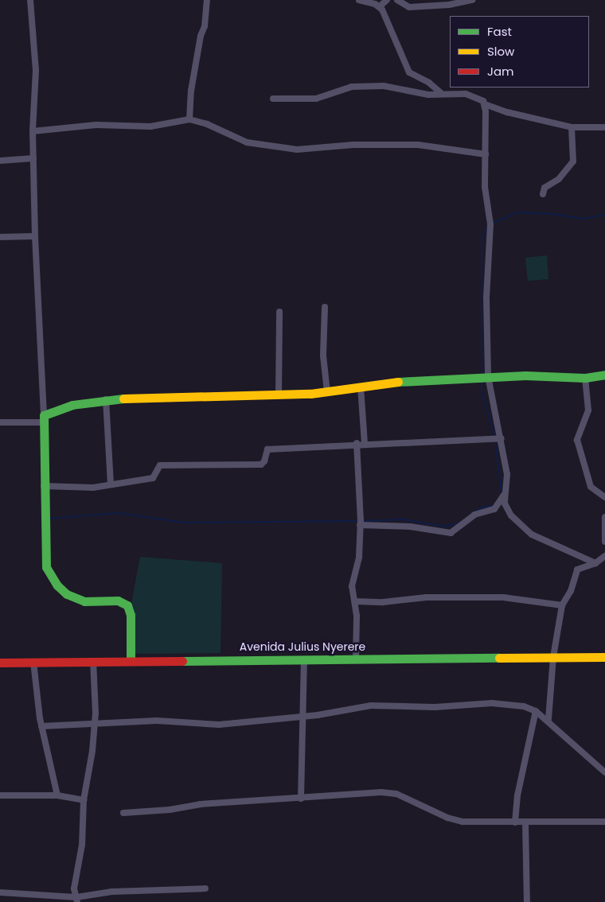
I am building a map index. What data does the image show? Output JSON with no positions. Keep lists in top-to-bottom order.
{
  "streets": {
    "street": ["Avenida Julius Nyerere"]
  },
  "legend": ["Fast", "Slow", "Jam"]
}
